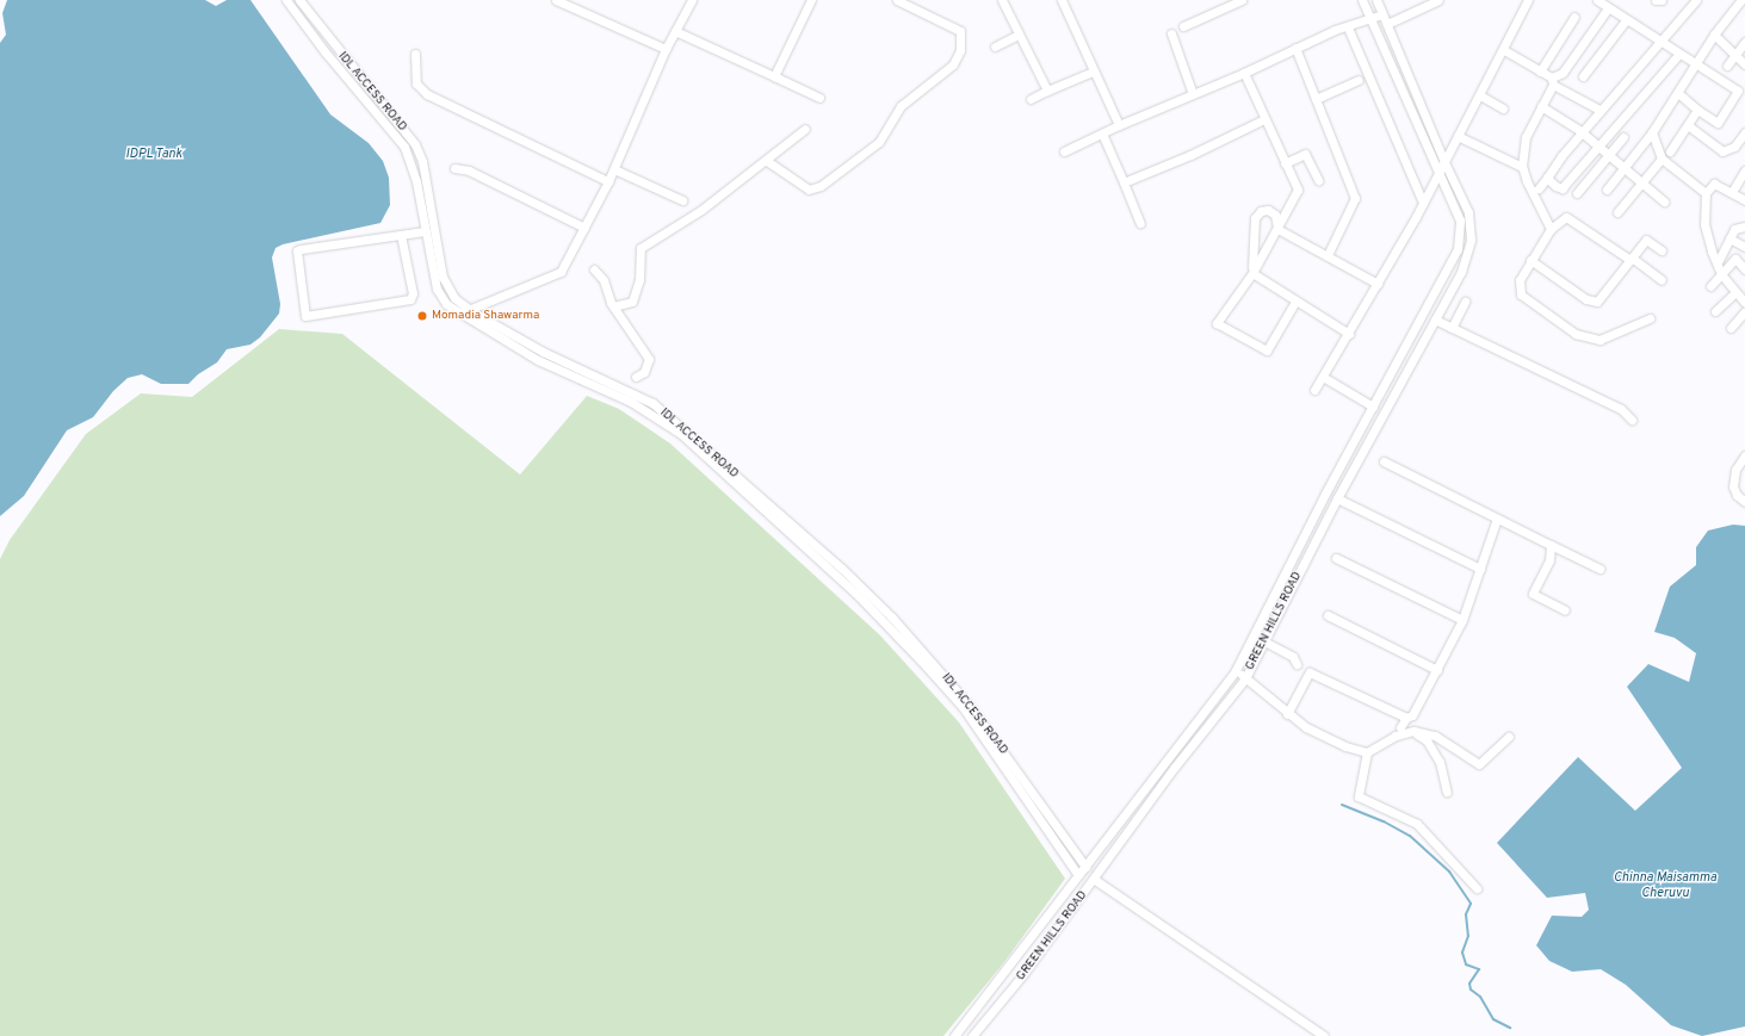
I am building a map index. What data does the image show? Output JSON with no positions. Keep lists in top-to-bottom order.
{
  "streets": {
    "street": ["IDL ACCESS ROAD", "GREEN HILLS ROAD"]
  },
  "crossings": [
    ["IDL ACCESS ROAD", "GREEN HILLS ROAD"]
  ],
  "water": ["IDPL Tank", "Chinna Maisamma Cheruvu"],
  "places": ["Momadia Shawarma"]
}
